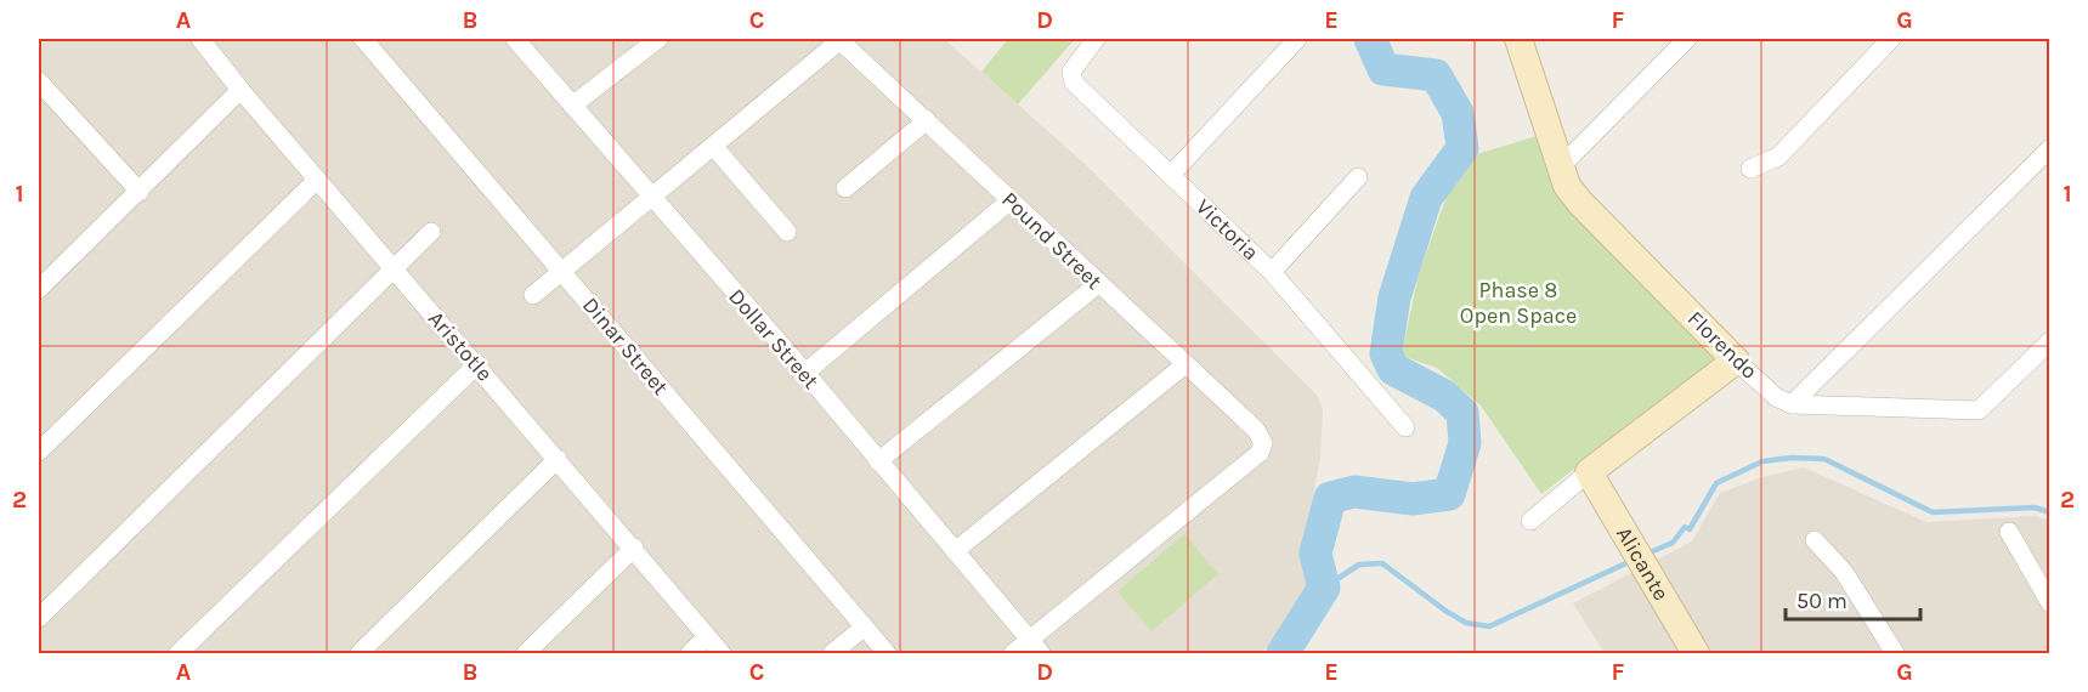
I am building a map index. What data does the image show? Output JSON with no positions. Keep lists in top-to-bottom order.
{
  "streets": {
    "street": [
      "Victoria",
      "Pound Street",
      "Dollar Street",
      "Florendo",
      "Aristotle",
      "Dinar Street",
      "Alicante"
    ]
  },
  "crossings": [
    ["Pound Street", "Dollar Street"]
  ],
  "parks": ["Phase 8 Open Space"],
  "scale_bar": "50 m",
  "grid": {
    "columns": [
      "A",
      "B",
      "C",
      "D",
      "E",
      "F",
      "G"
    ],
    "rows": ["1", "2"]
  }
}
